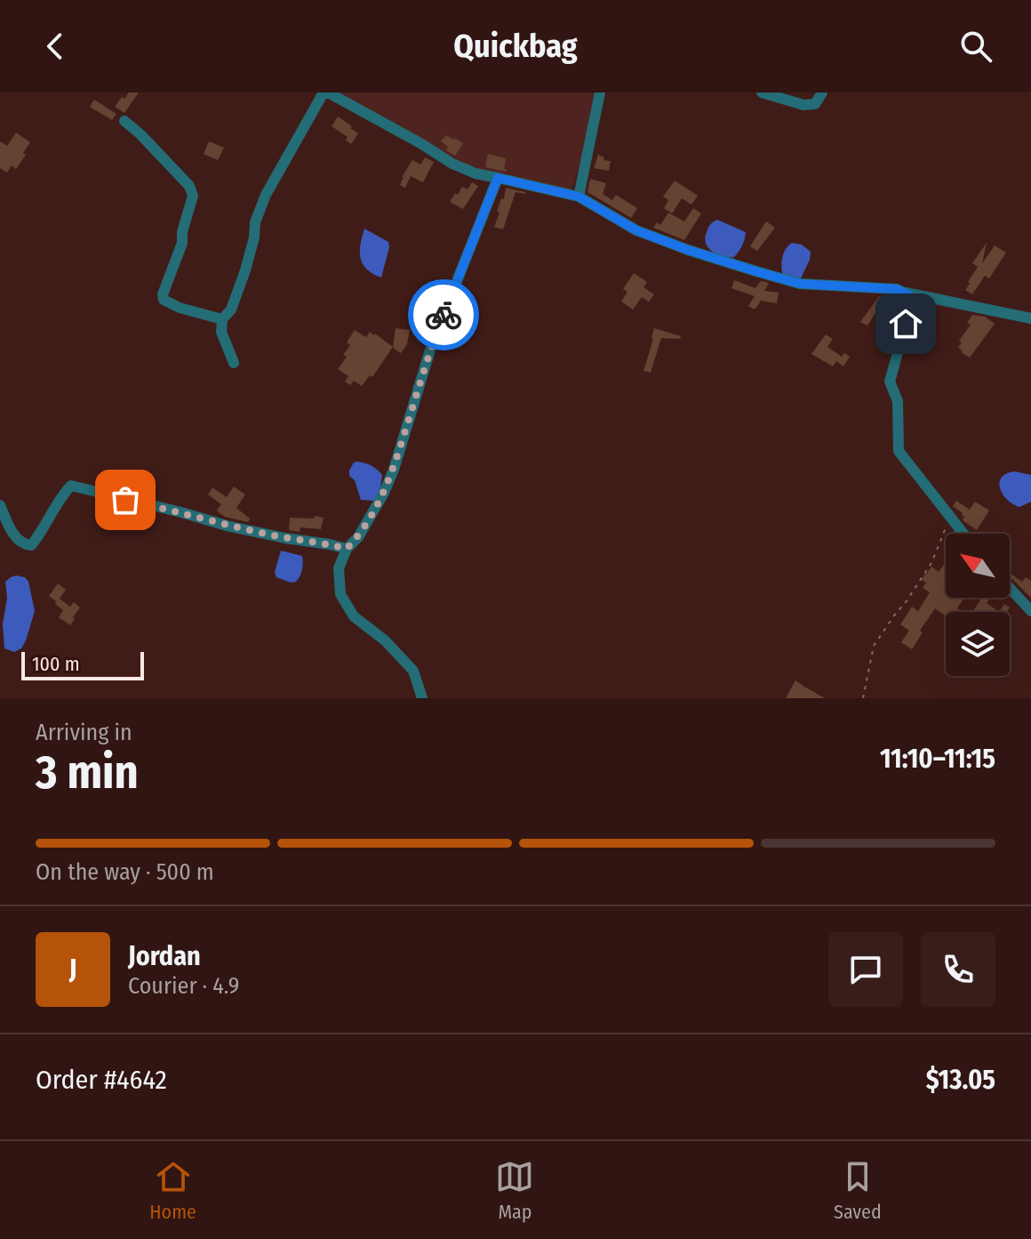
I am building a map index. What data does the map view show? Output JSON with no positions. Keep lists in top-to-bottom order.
{
  "scale_bar": "100 m",
  "north": "top left",
  "page": {
    "header": "Quickbag",
    "scale": "100 m",
    "heading": ["3 min", "Arriving in", "11:10–11:15"],
    "panel": [
      "Jordan",
      "Courier · 4.9",
      "Order #4642",
      "$13.05"
    ],
    "bar": "On the way · 500 m",
    "round": "J",
    "tabs": ["Home", "Map", "Saved"]
  }
}
